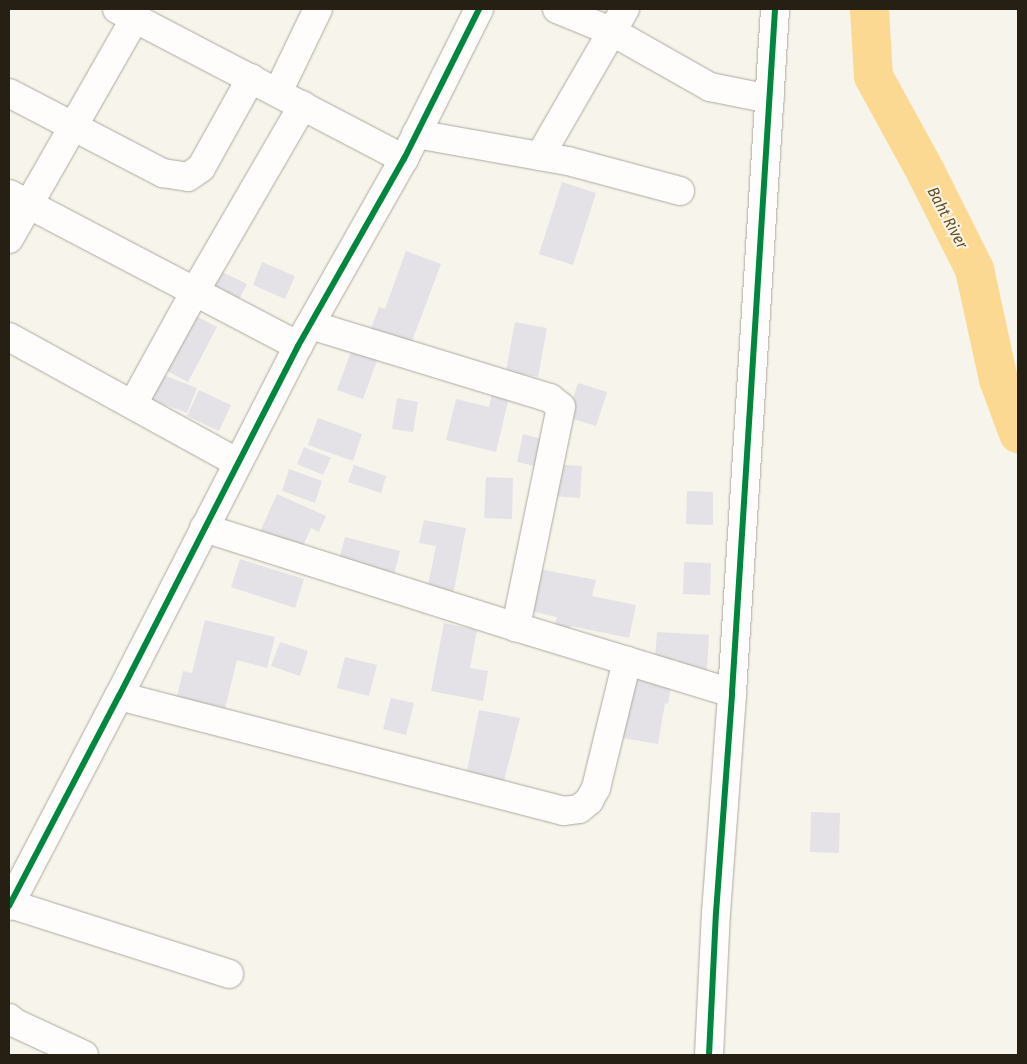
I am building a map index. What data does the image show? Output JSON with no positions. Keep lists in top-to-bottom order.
{
  "water": ["Baht River"]
}
